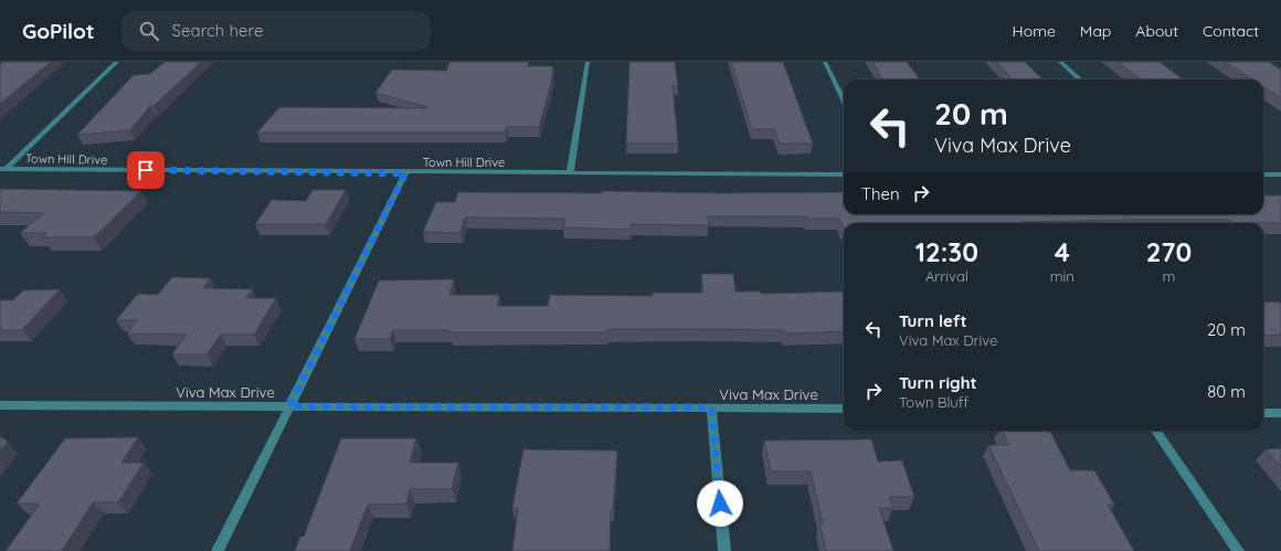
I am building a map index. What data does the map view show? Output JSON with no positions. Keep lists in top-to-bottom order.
{
  "streets": {
    "street": ["Town Hill Drive", "Viva Max Drive"]
  },
  "page": {
    "header": "GoPilot",
    "search": "Search here",
    "nav": [
      "Home",
      "Map",
      "About",
      "Contact"
    ],
    "turn": ["20 m", "Viva Max Drive"],
    "then": "Then",
    "eta": [
      "12:30",
      "Arrival",
      "4",
      "min",
      "270",
      "m"
    ],
    "list": [
      {
        "name": "Turn left",
        "note": "Viva Max Drive",
        "value": "20 m"
      },
      {
        "name": "Turn right",
        "note": "Town Bluff",
        "value": "80 m"
      }
    ]
  }
}
